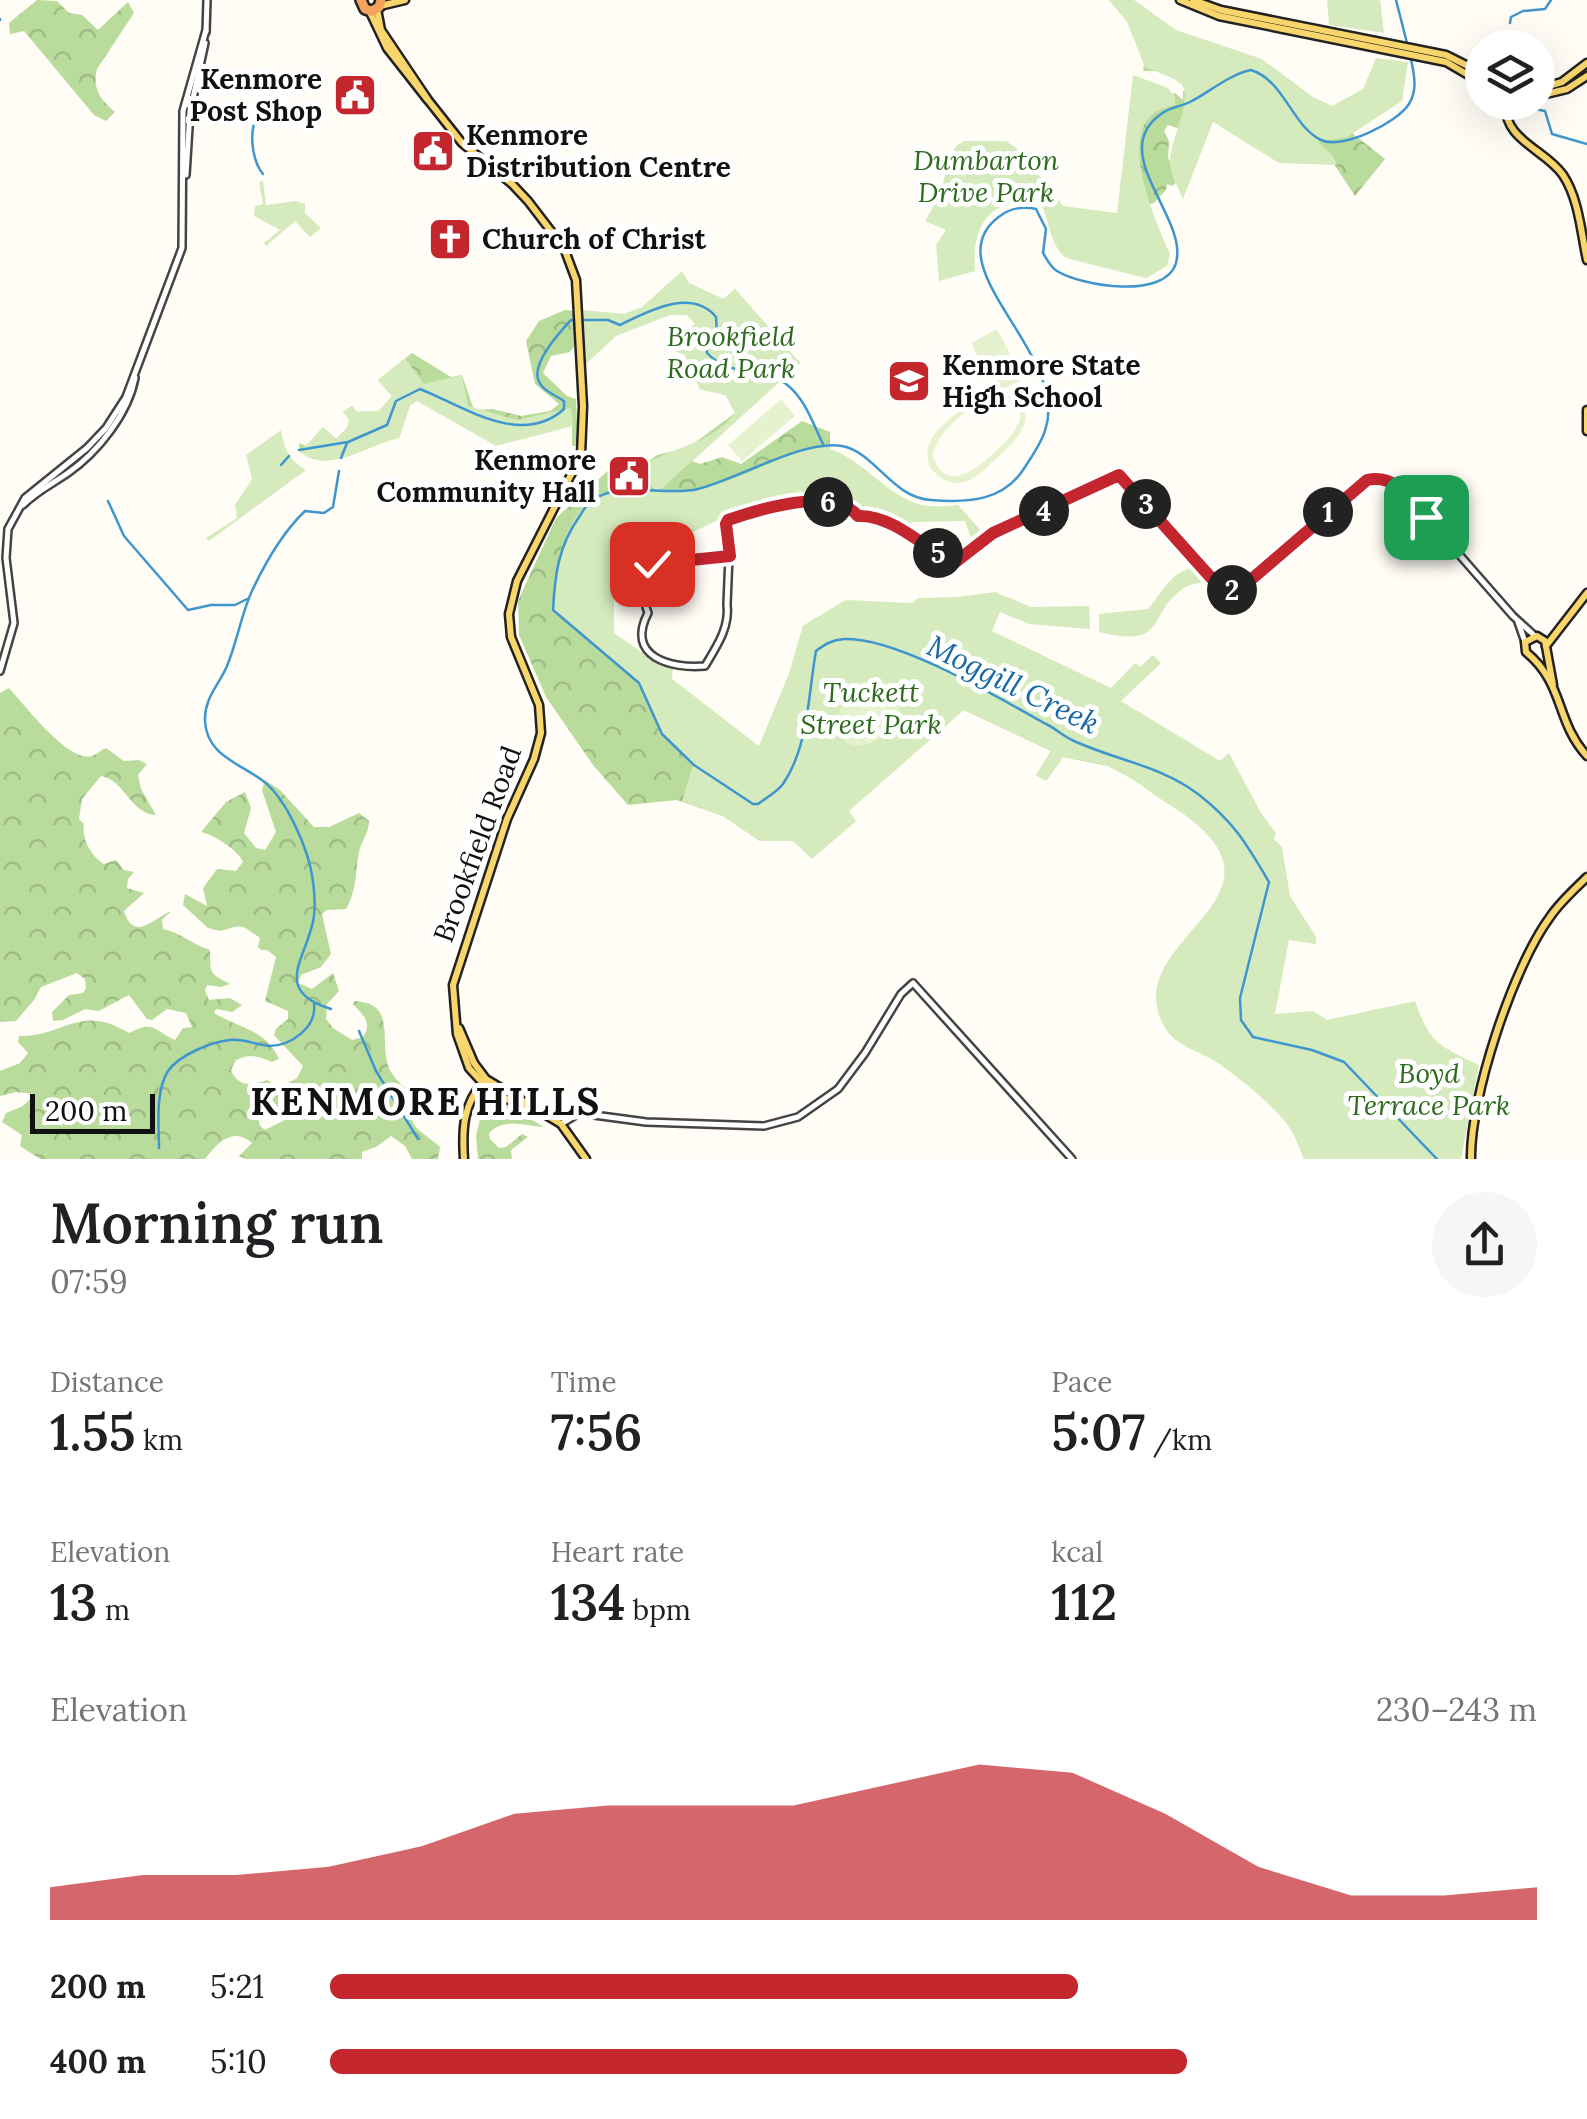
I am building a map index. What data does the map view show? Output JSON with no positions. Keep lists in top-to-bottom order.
{
  "streets": {
    "main road": ["Brookfield Road"]
  },
  "districts": ["KENMORE HILLS"],
  "water": ["Moggill Creek"],
  "parks": [
    "Dumbarton Drive Park",
    "Brookfield Road Park",
    "Tuckett Street Park",
    "Boyd Terrace Park"
  ],
  "places": {
    "public building": ["Kenmore Post Shop", "Kenmore Distribution Centre", "Kenmore Community Hall"],
    "church": ["Church of Christ"],
    "school or university": ["Kenmore State High School"]
  },
  "scale_bar": "200 m",
  "page": {
    "pins": [
      "6",
      "3",
      "4",
      "1",
      "5",
      "2"
    ],
    "scale": "200 m",
    "heading": ["Morning run", "07:59"],
    "stats": [
      ["Distance", "1.55 km"],
      ["Time", "7:56"],
      ["Pace", "5:07 /km"],
      ["Elevation", "13 m"],
      ["Heart rate", "134 bpm"],
      ["kcal", "112"]
    ],
    "chart": ["Elevation", "230–243 m"],
    "list": [
      {
        "name": "200 m",
        "note": "5:21"
      },
      {
        "name": "400 m",
        "note": "5:10"
      }
    ]
  }
}
